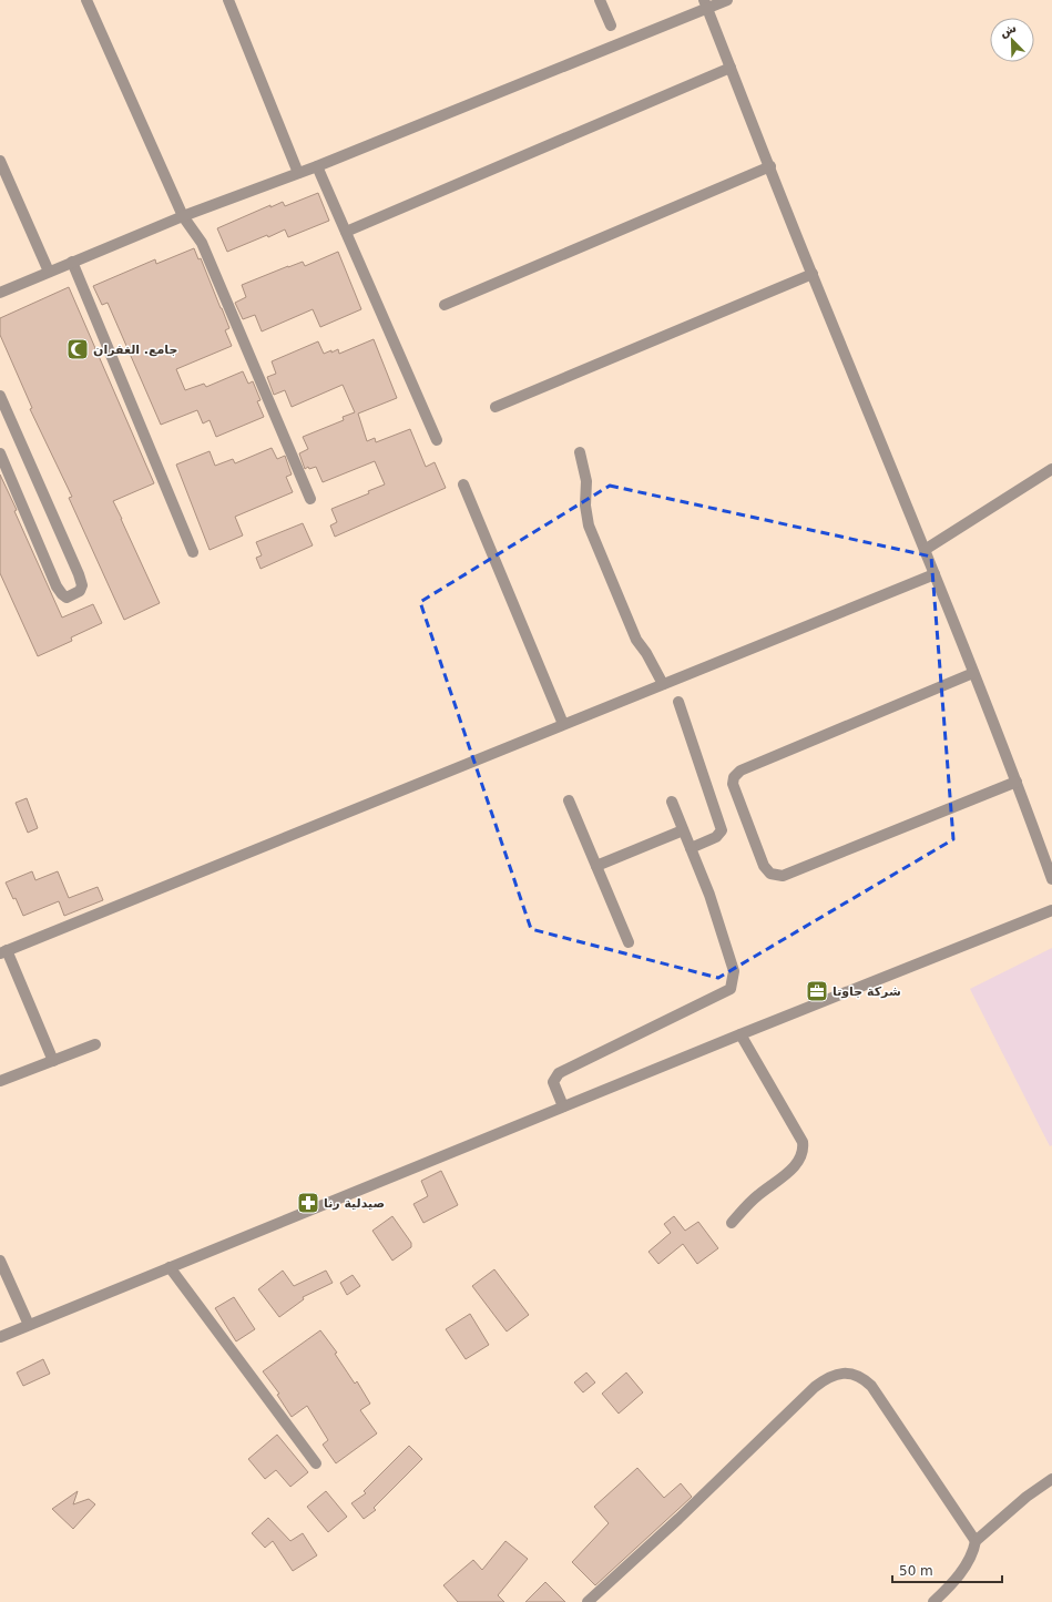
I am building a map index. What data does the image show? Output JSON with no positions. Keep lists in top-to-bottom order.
{
  "places": {
    "mosque": ["جامع. الغفران"],
    "office": ["شركة جاوتا"],
    "pharmacy": ["صيدلية رنا"]
  },
  "scale_bar": "50 m",
  "north": "top left"
}
